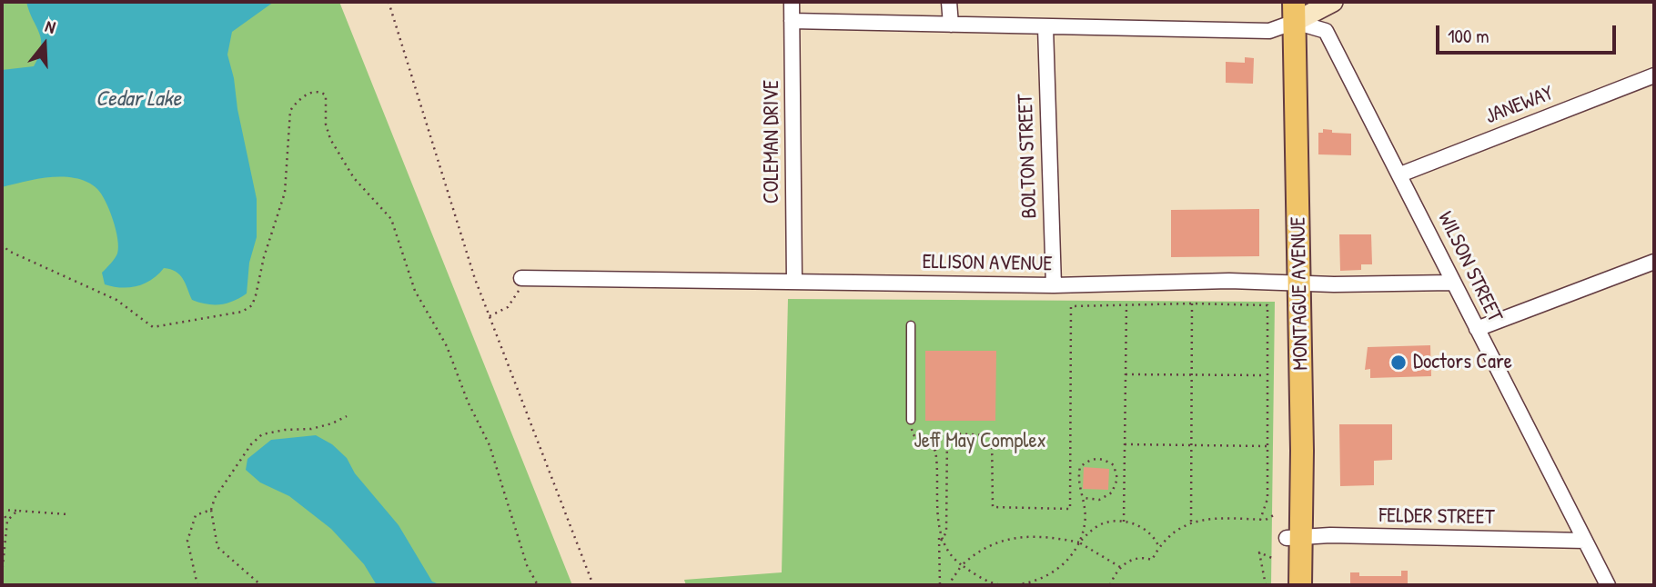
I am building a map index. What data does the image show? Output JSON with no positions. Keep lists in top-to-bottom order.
{
  "streets": {
    "main road": ["MONTAGUE AVENUE"],
    "street": [
      "JANEWAY",
      "COLEMAN DRIVE",
      "BOLTON STREET",
      "ELLISON AVENUE",
      "WILSON STREET",
      "FELDER STREET"
    ]
  },
  "crossings": [
    ["JANEWAY", "WILSON STREET"],
    ["COLEMAN DRIVE", "ELLISON AVENUE"],
    ["BOLTON STREET", "ELLISON AVENUE"],
    ["ELLISON AVENUE", "WILSON STREET"],
    ["ELLISON AVENUE", "MONTAGUE AVENUE"],
    ["WILSON STREET", "MONTAGUE AVENUE"],
    ["WILSON STREET", "FELDER STREET"],
    ["MONTAGUE AVENUE", "FELDER STREET"]
  ],
  "water": ["Cedar Lake"],
  "parks": ["Jeff May Complex"],
  "places": ["Doctors Care"],
  "scale_bar": "100 m",
  "north": "top"
}
